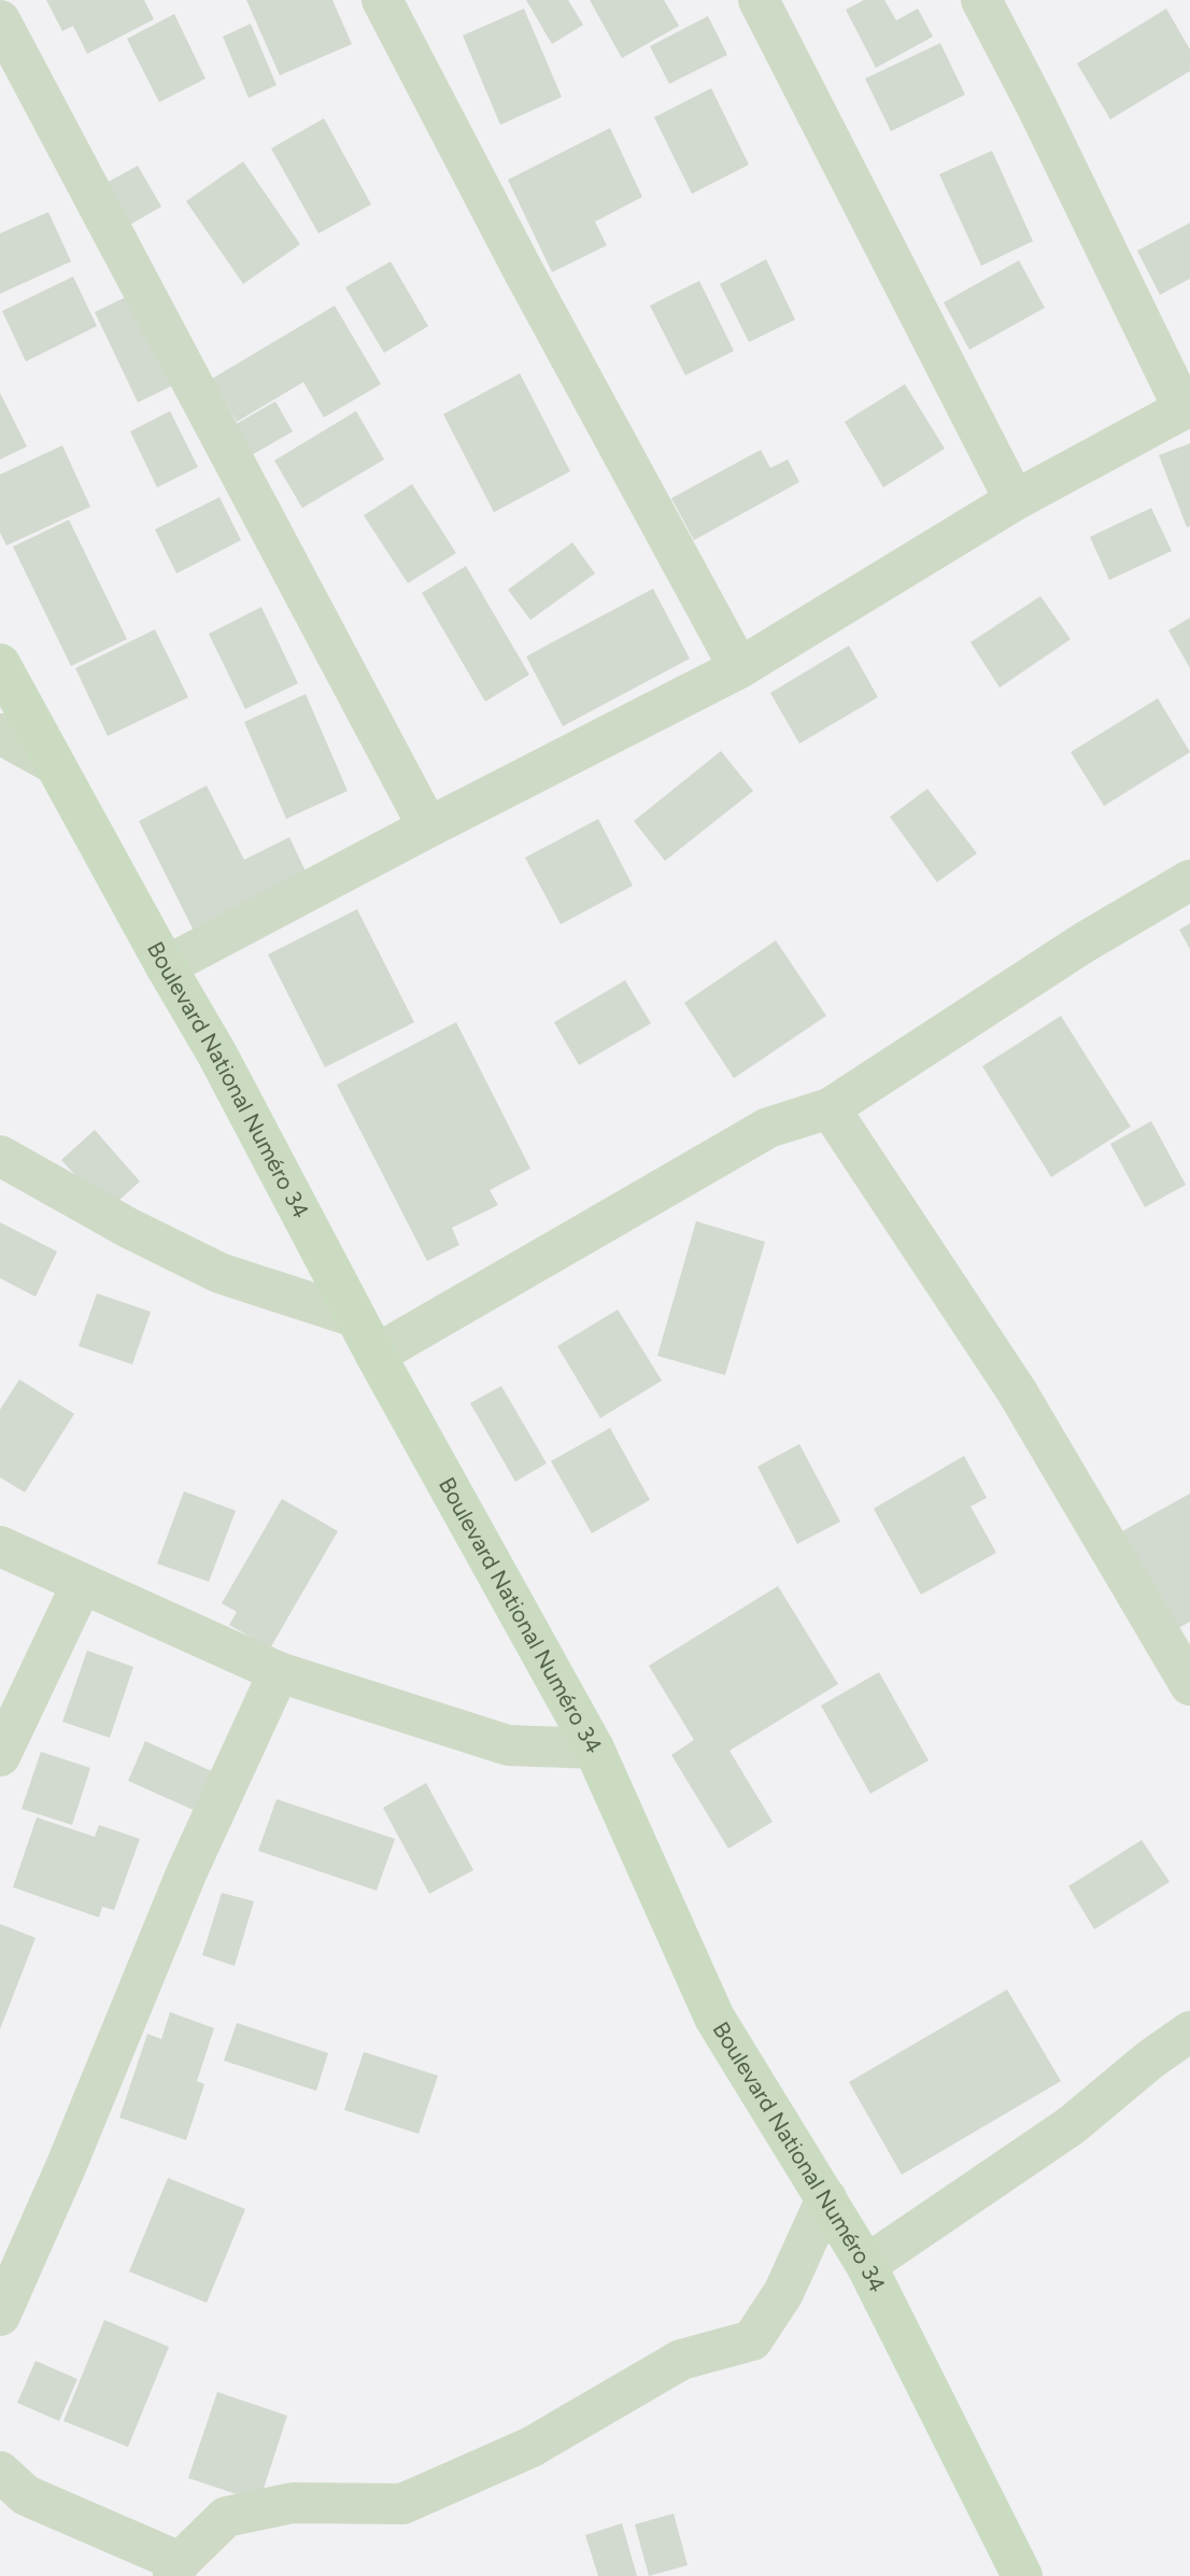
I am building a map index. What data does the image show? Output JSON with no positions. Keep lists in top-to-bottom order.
{
  "streets": {
    "main road": ["Boulevard National Numéro 34"]
  }
}
